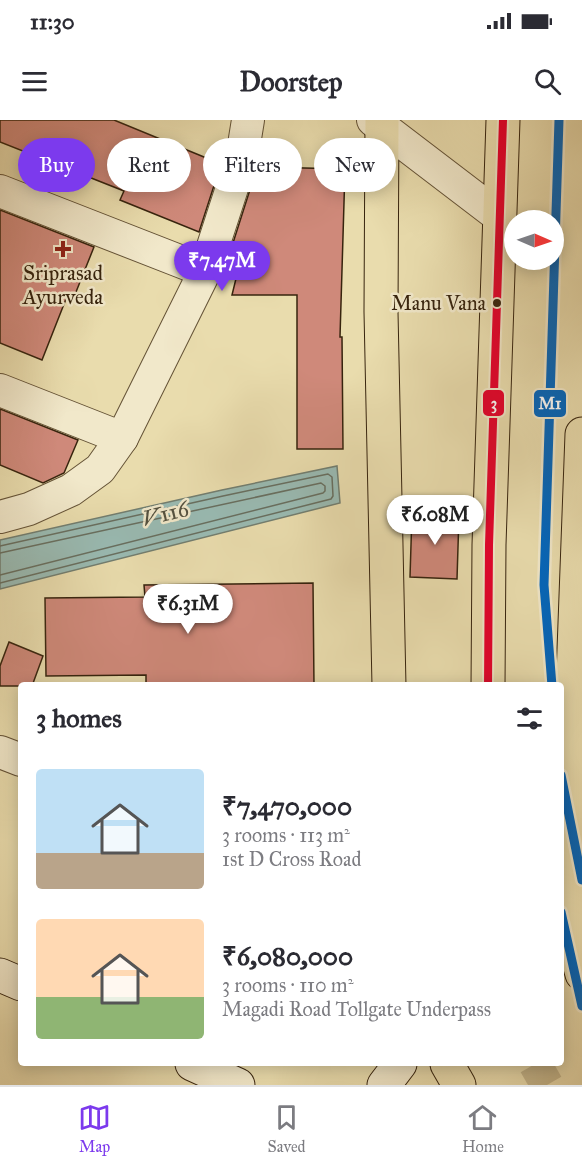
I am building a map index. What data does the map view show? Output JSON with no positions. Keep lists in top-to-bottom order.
{
  "water": ["V116"],
  "places": {
    "health": ["Sriprasad Ayurveda"],
    "other": ["Manu Vana"]
  },
  "lines": ["transit line M1", "transit line 3"],
  "north": "right",
  "page": {
    "status": "11:30",
    "header": "Doorstep",
    "chip": [
      "Buy",
      "Rent",
      "Filters",
      "New"
    ],
    "price": ["₹7.47M", "₹6.08M", "₹6.31M"],
    "heading": "3 homes",
    "list": [
      {
        "name": "₹7,470,000",
        "note": "3 rooms · 113 m² · 1st D Cross Road"
      },
      {
        "name": "₹6,080,000",
        "note": "3 rooms · 110 m² · Magadi Road Tollgate Underpass"
      }
    ],
    "tabs": ["Map", "Saved", "Home"]
  }
}
